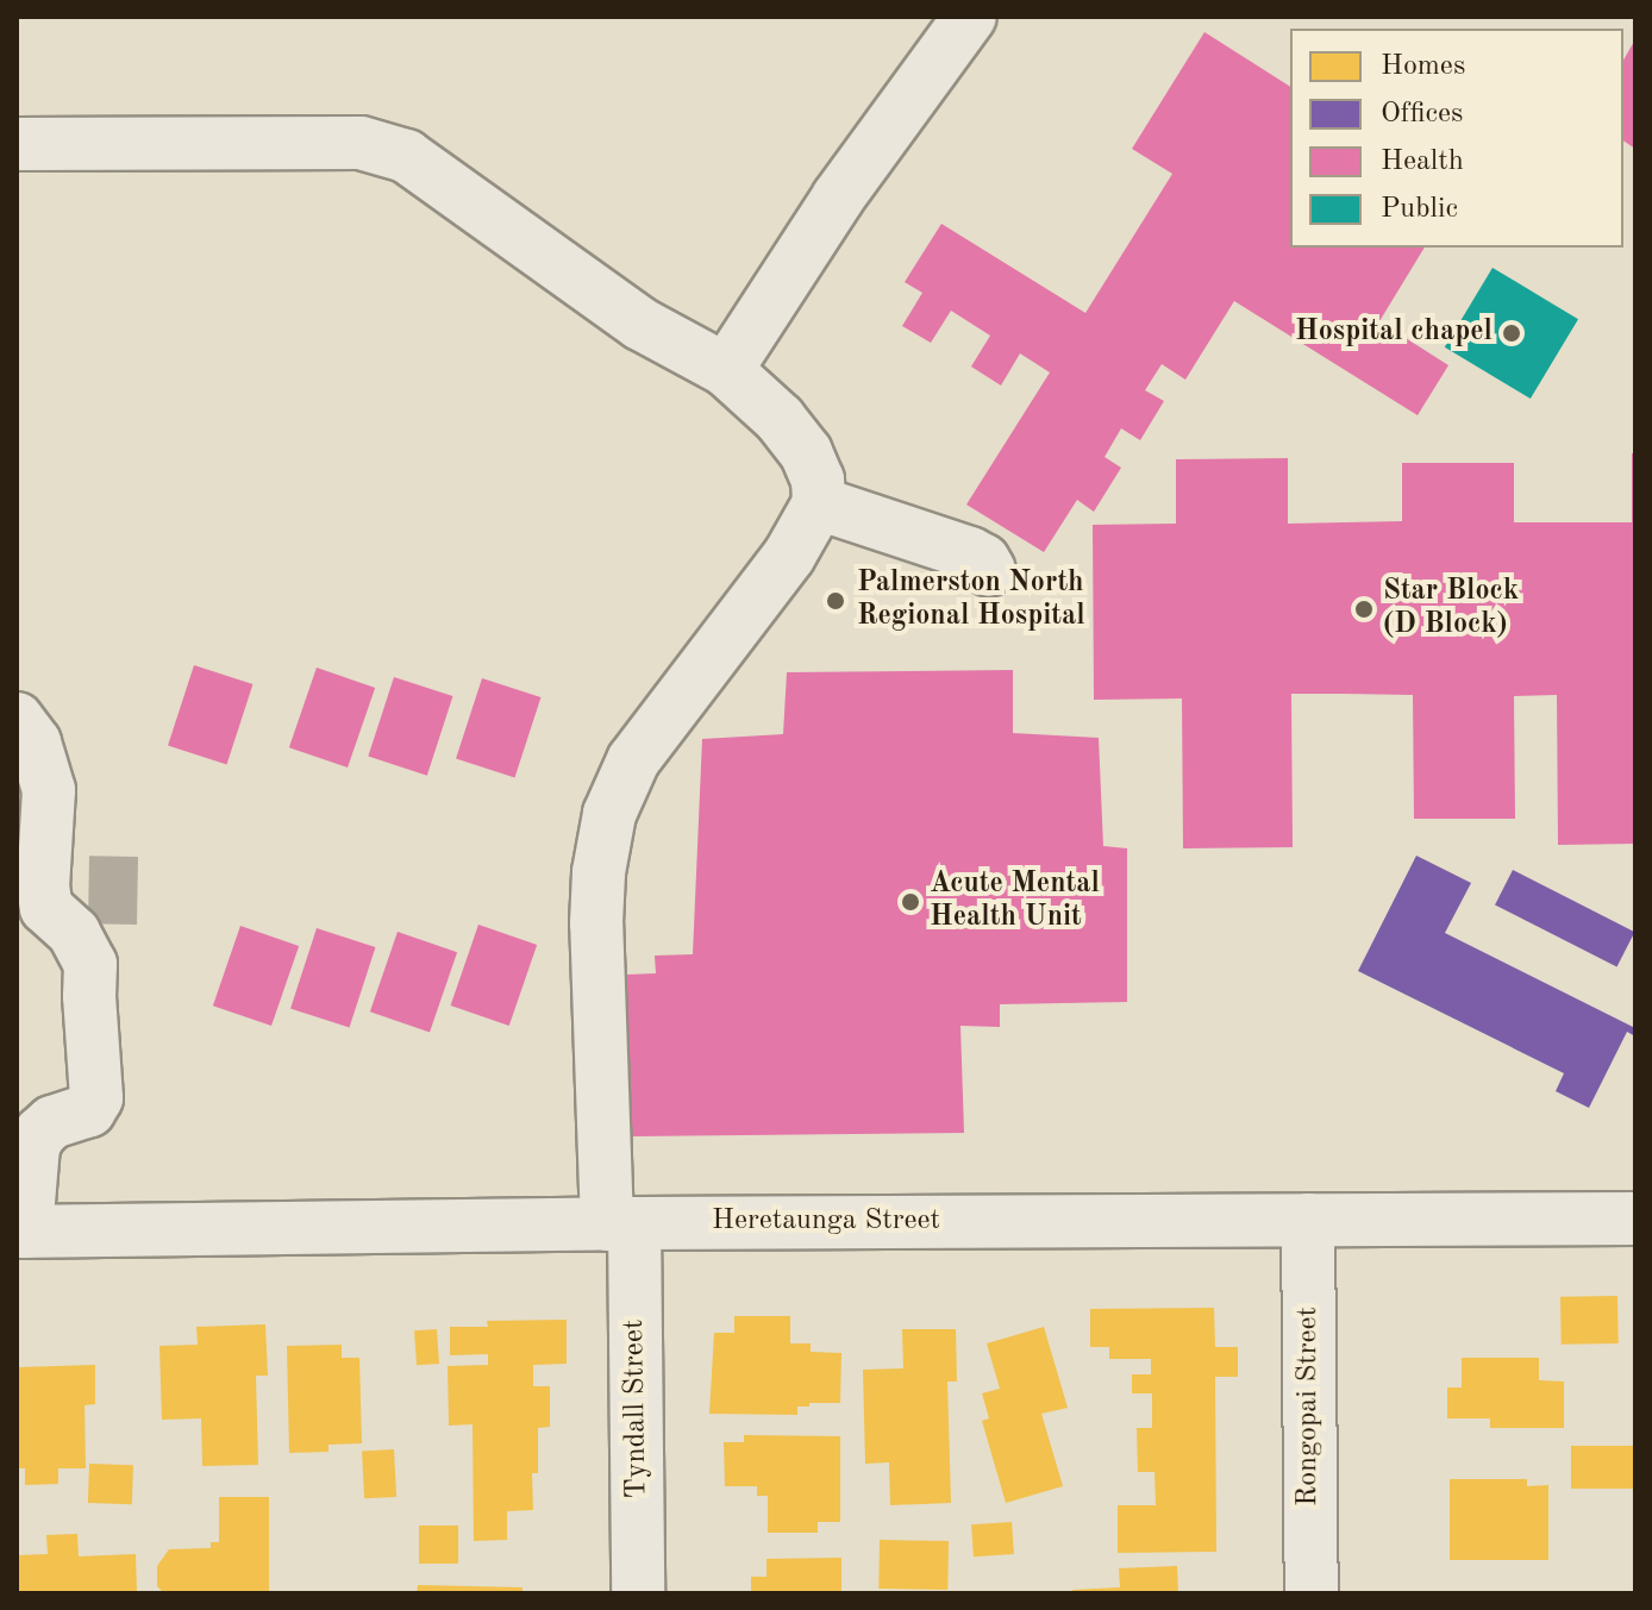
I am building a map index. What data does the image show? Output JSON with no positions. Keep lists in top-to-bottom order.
{
  "streets": {
    "street": ["Heretaunga Street", "Rongopai Street", "Tyndall Street"]
  },
  "crossings": [
    ["Heretaunga Street", "Rongopai Street"],
    ["Heretaunga Street", "Tyndall Street"]
  ],
  "places": [
    "Hospital chapel",
    "Palmerston North Regional Hospital",
    "Star Block (D Block)",
    "Acute Mental Health Unit"
  ],
  "legend": [
    "Homes",
    "Offices",
    "Health",
    "Public"
  ]
}
